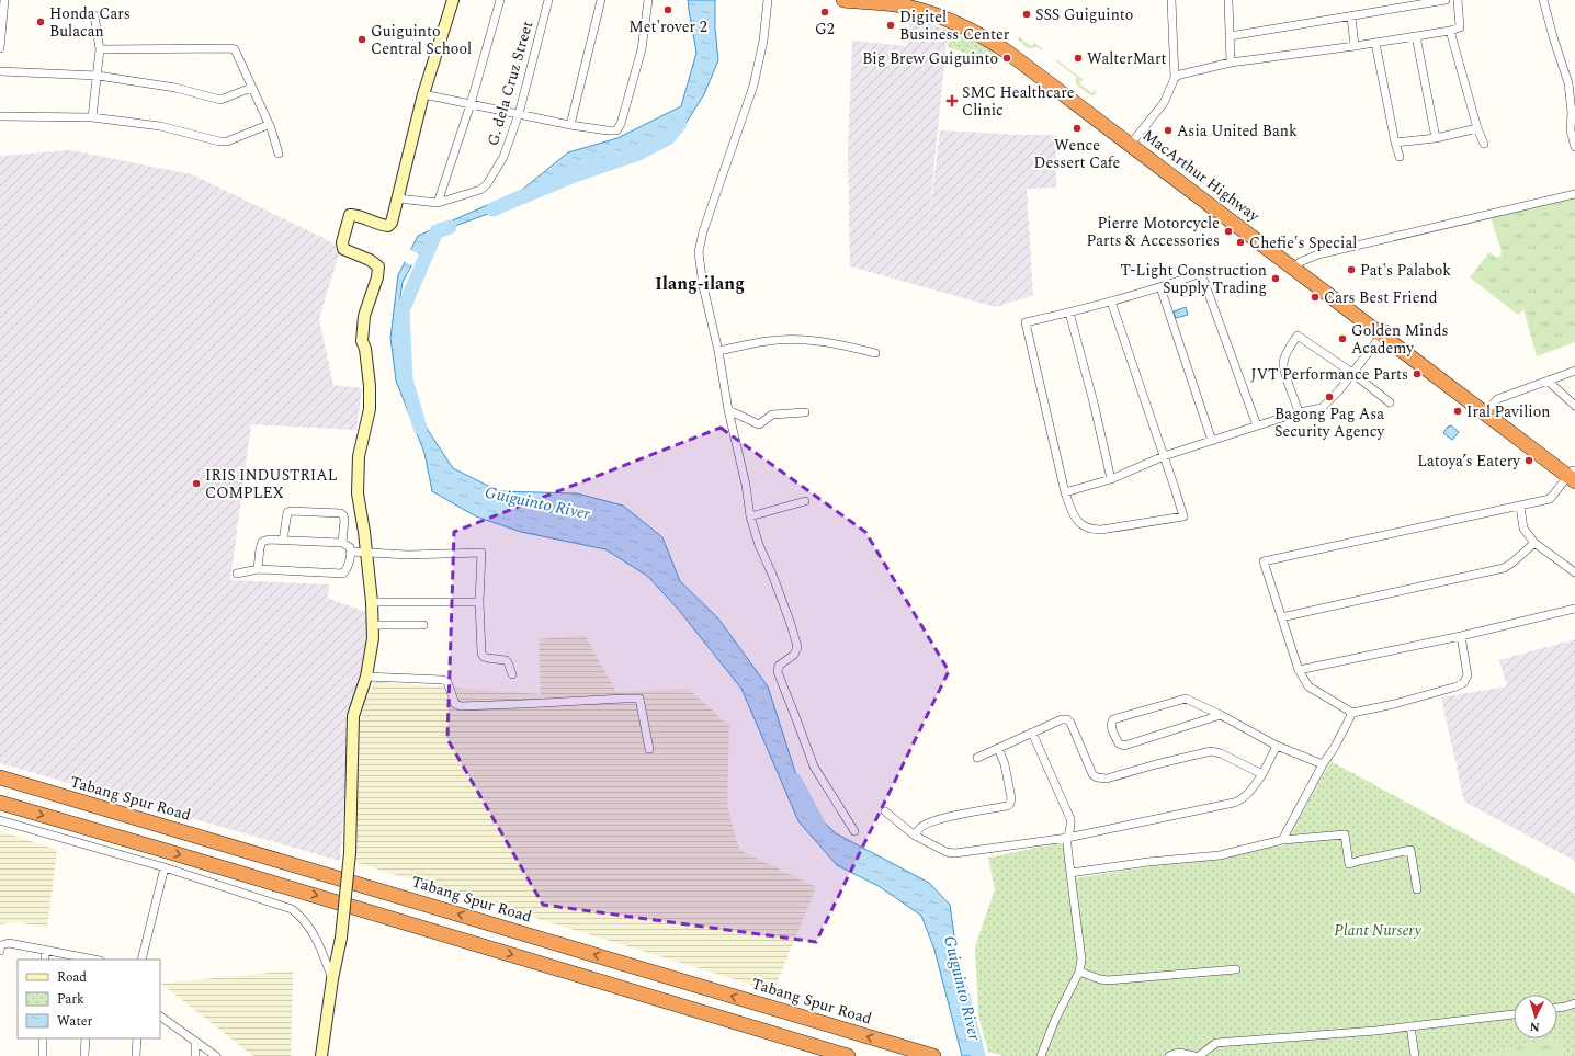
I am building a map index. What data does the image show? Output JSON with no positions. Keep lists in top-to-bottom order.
{
  "streets": {
    "highway": ["MacArthur Highway", "Tabang Spur Road"],
    "street": ["G. dela Cruz Street"]
  },
  "districts": ["Ilang-ilang"],
  "water": ["Guiguinto River"],
  "parks": ["Plant Nursery"],
  "places": {
    "other": [
      "Met'rover 2",
      "G2",
      "SSS Guiguinto",
      "Honda Cars Bulacan",
      "Digitel Business Center",
      "Guiguinto Central School",
      "Big Brew Guiguinto",
      "WalterMart",
      "Wence Dessert Cafe",
      "Asia United Bank",
      "Pierre Motorcycle Parts & Accessories",
      "Chefie's Special",
      "Pat's Palabok",
      "T-Light Construction Supply Trading",
      "Cars Best Friend",
      "Golden Minds Academy",
      "JVT Performance Parts",
      "Bagong Pag Asa Security Agency",
      "Iral Pavilion",
      "Latoya’s Eatery",
      "IRIS INDUSTRIAL COMPLEX"
    ],
    "health": ["SMC Healthcare Clinic"]
  },
  "legend": ["Road", "Park", "Water"],
  "north": "bottom"
}
